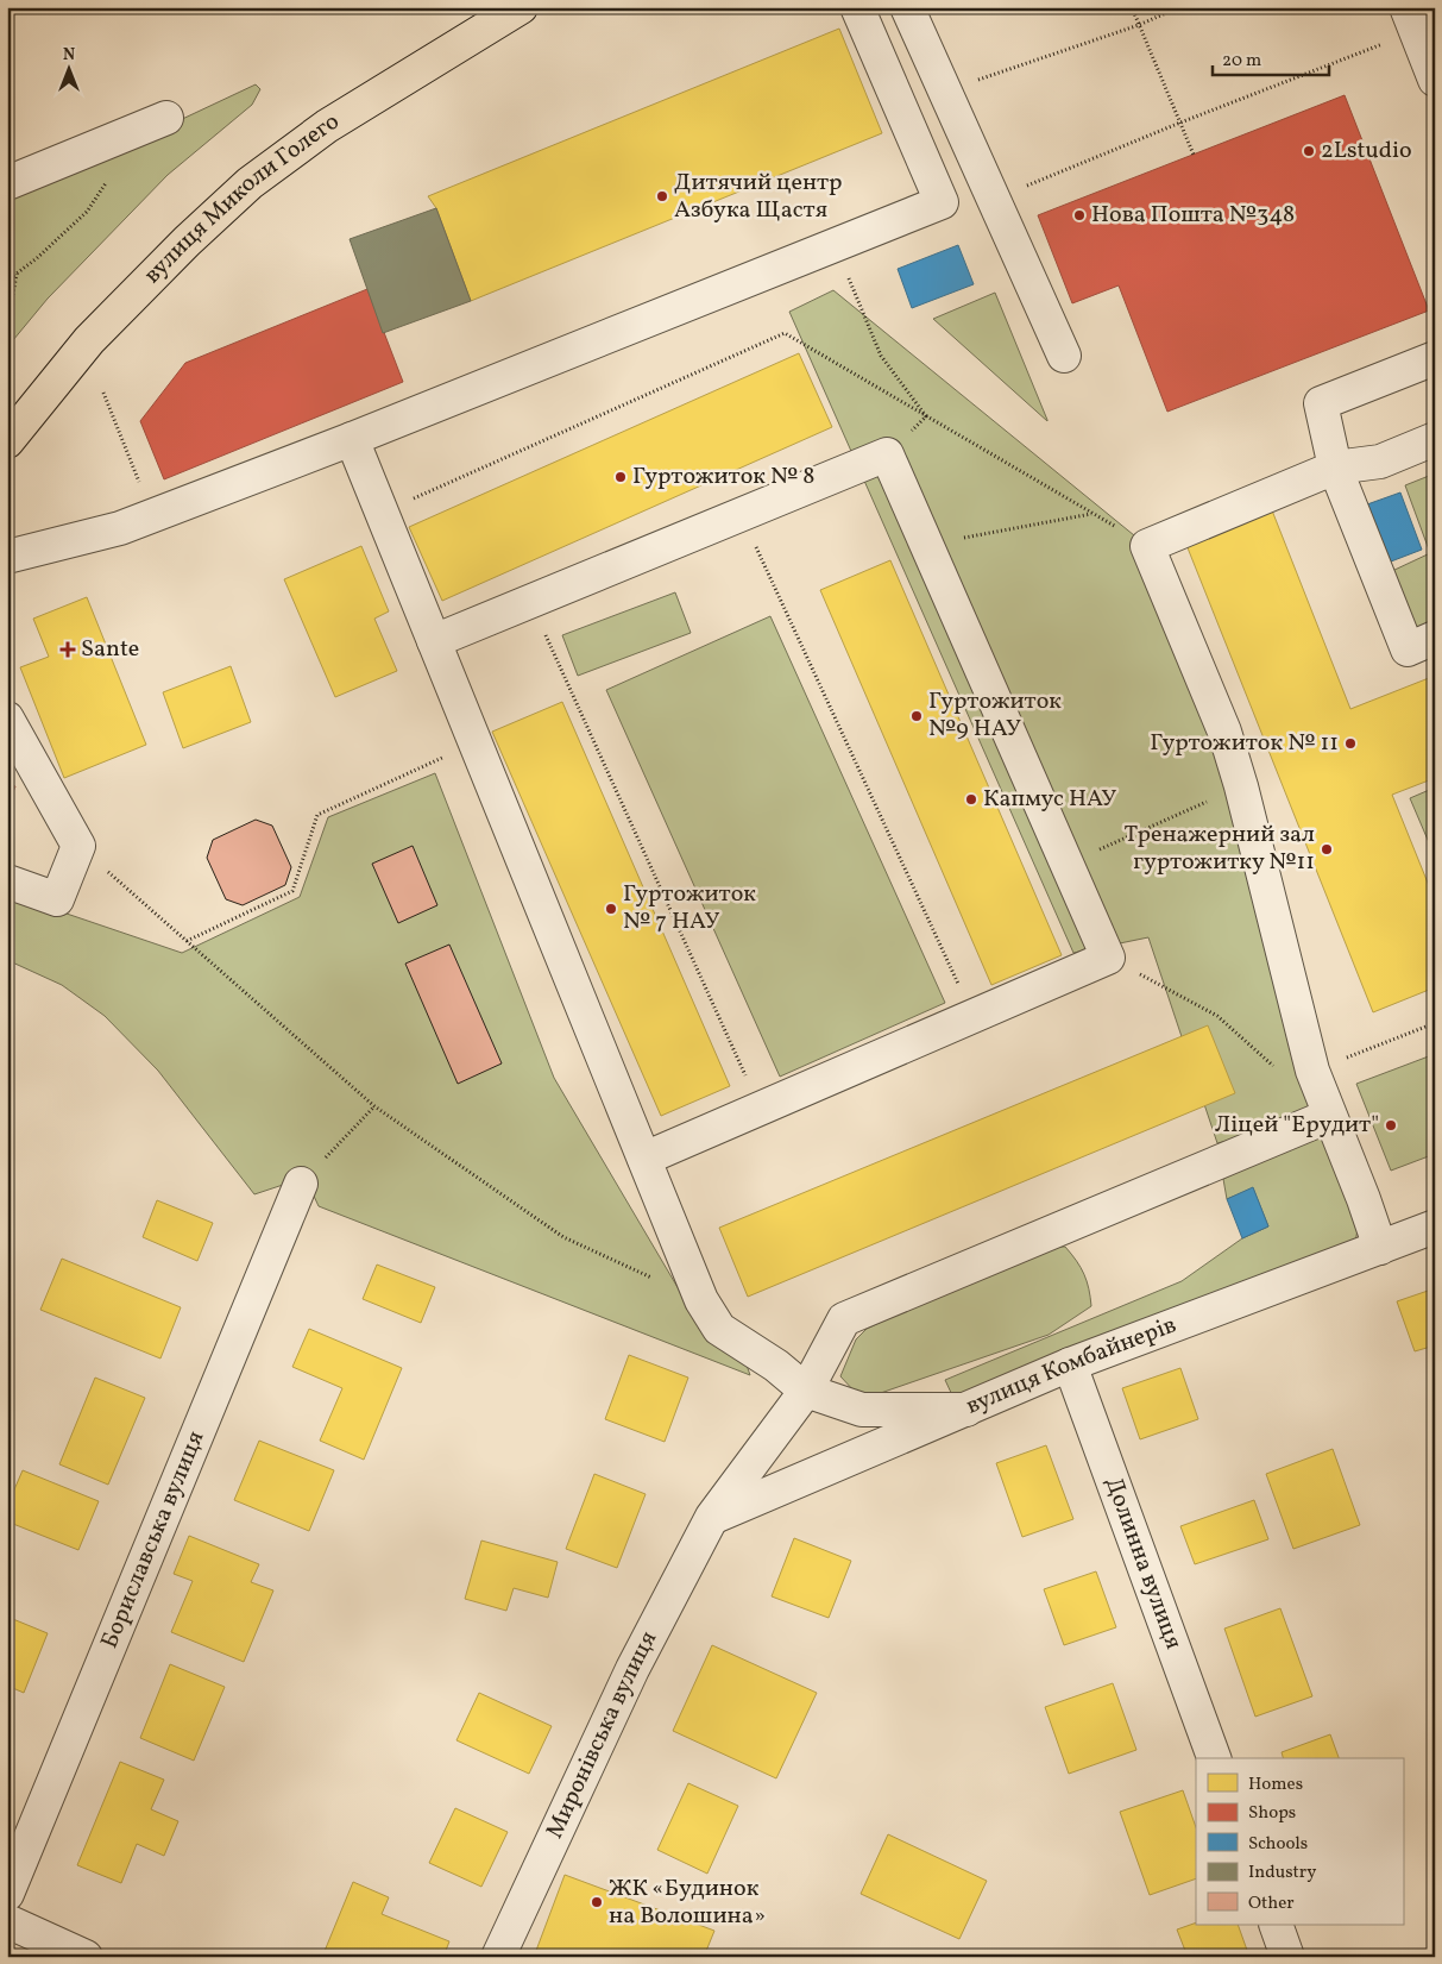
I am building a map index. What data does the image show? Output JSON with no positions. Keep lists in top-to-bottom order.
{
  "streets": {
    "main road": ["вулиця Миколи Голего"],
    "street": [
      "вулиця Комбайнерів",
      "Бориславська вулиця",
      "Долинна вулиця",
      "Миронівська вулиця"
    ]
  },
  "crossings": [
    ["вулиця Комбайнерів", "Долинна вулиця"],
    ["вулиця Комбайнерів", "Миронівська вулиця"]
  ],
  "places": {
    "other": [
      "2Lstudio",
      "Дитячий центр Азбука Щастя",
      "Нова Пошта №348",
      "Гуртожиток № 8",
      "Гуртожиток №9 НАУ",
      "Гуртожиток № 11",
      "Капмус НАУ",
      "Тренажерний зал гуртожитку №11",
      "Гуртожиток № 7 НАУ",
      "Ліцей \"Ерудит\"",
      "ЖК «Будинок на Волошина»"
    ],
    "health": ["Sante"]
  },
  "legend": [
    "Homes",
    "Shops",
    "Schools",
    "Industry",
    "Other"
  ],
  "scale_bar": "20 m",
  "north": "top"
}
